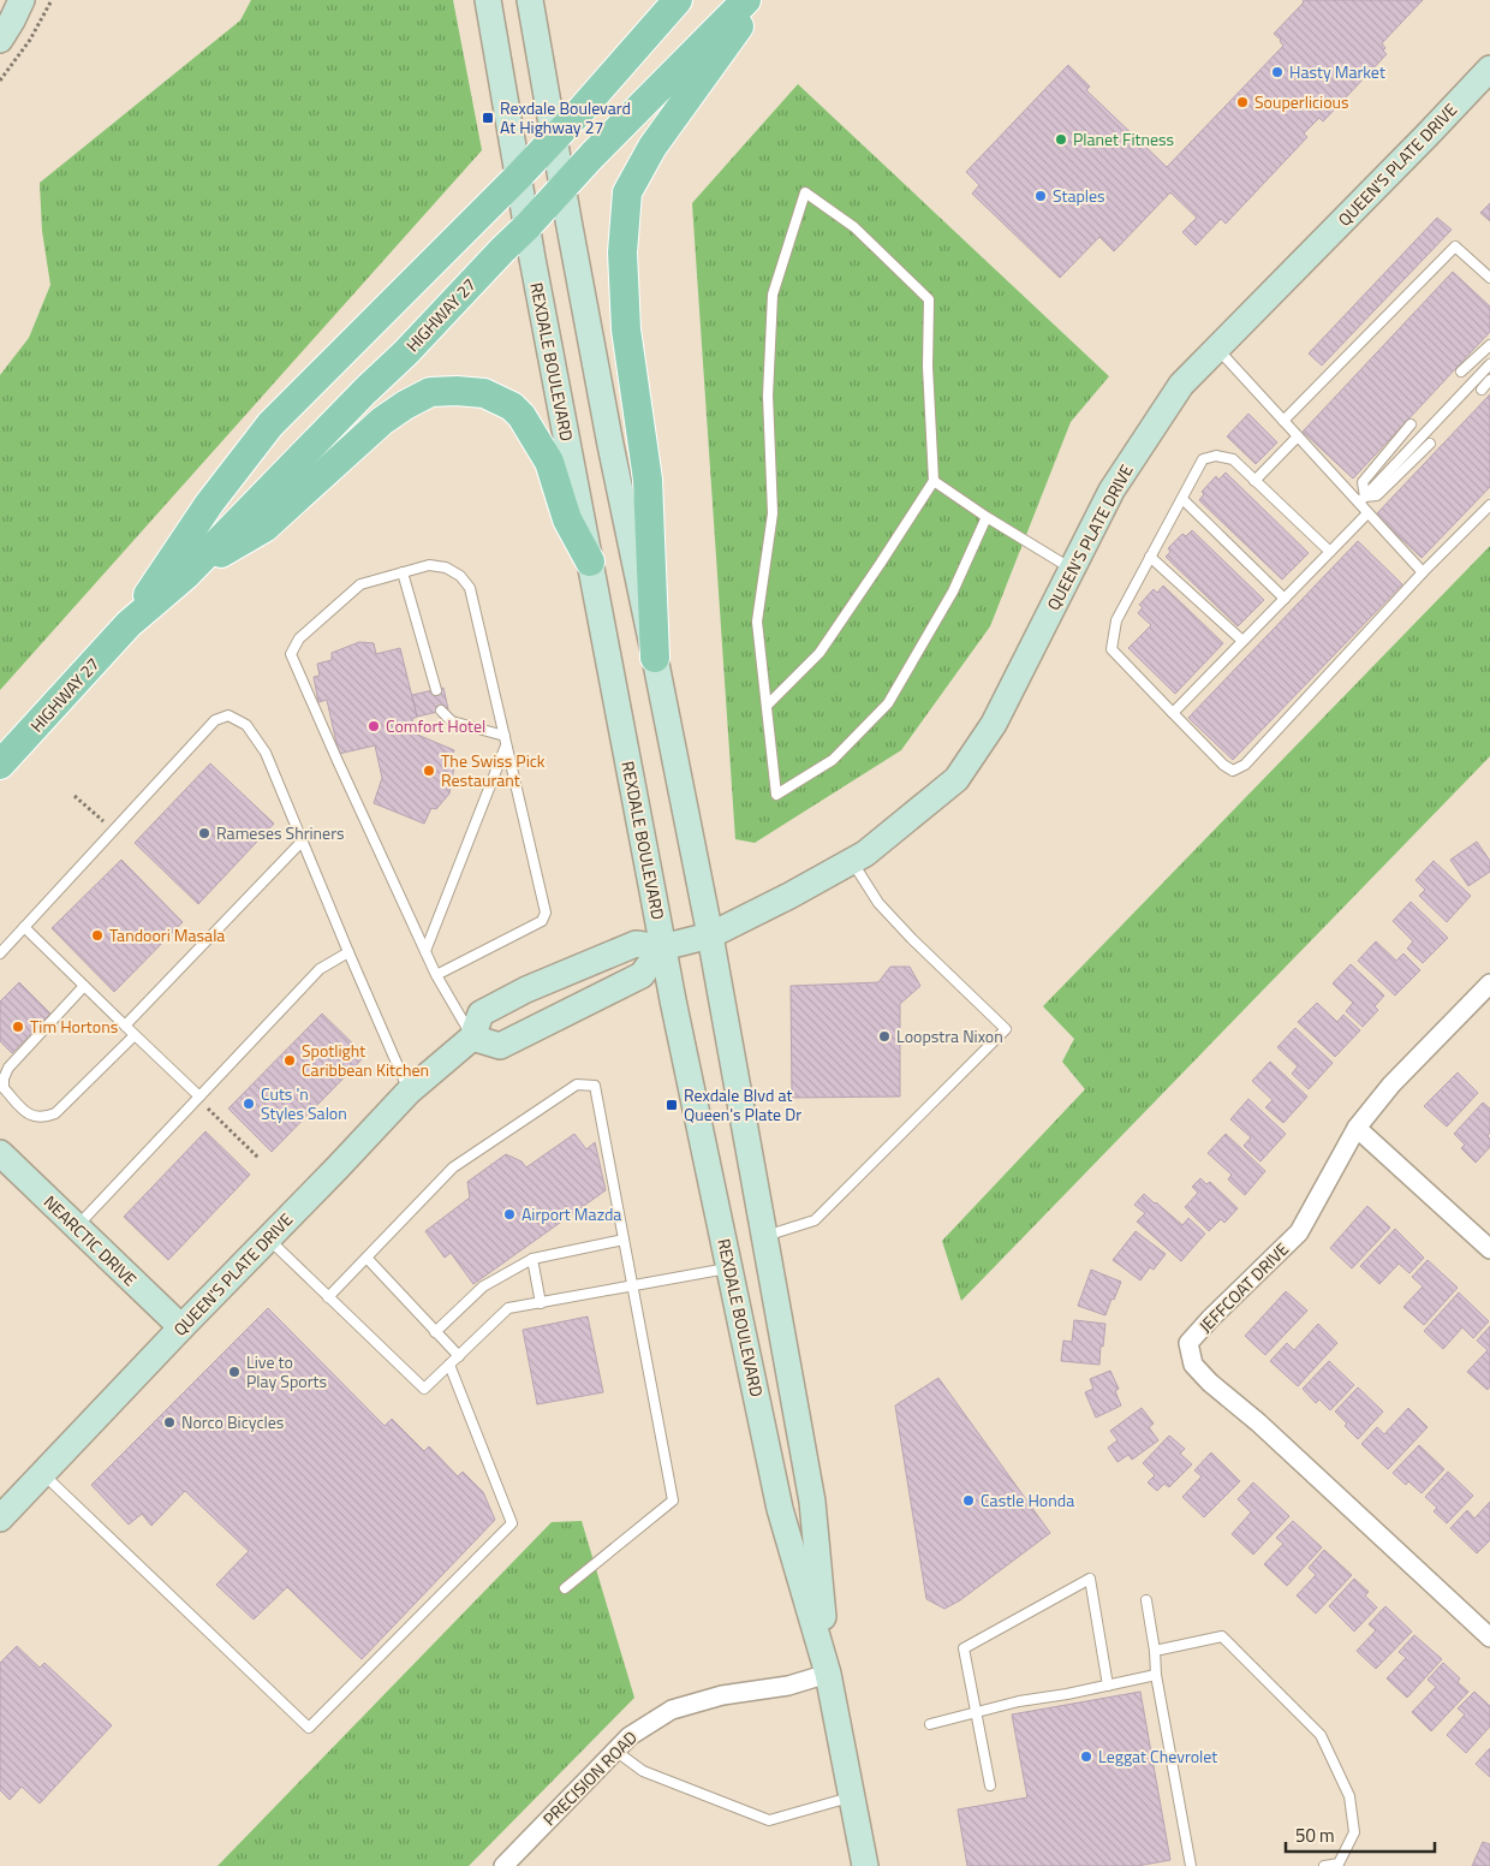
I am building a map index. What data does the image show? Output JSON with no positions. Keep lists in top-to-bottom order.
{
  "streets": {
    "main road": [
      "QUEEN'S PLATE DRIVE",
      "HIGHWAY 27",
      "REXDALE BOULEVARD",
      "NEARCTIC DRIVE"
    ],
    "street": ["JEFFCOAT DRIVE", "PRECISION ROAD"]
  },
  "crossings": [
    ["QUEEN'S PLATE DRIVE", "REXDALE BOULEVARD"],
    ["QUEEN'S PLATE DRIVE", "NEARCTIC DRIVE"],
    ["HIGHWAY 27", "REXDALE BOULEVARD"],
    ["REXDALE BOULEVARD", "PRECISION ROAD"]
  ],
  "places": {
    "other": [
      "Hasty Market",
      "Souperlicious",
      "Planet Fitness",
      "Staples",
      "Comfort Hotel",
      "The Swiss Pick Restaurant",
      "Rameses Shriners",
      "Tandoori Masala",
      "Tim Hortons",
      "Loopstra Nixon",
      "Spotlight Caribbean Kitchen",
      "Cuts 'n Styles Salon",
      "Airport Mazda",
      "Live to Play Sports",
      "Norco Bicycles",
      "Castle Honda",
      "Leggat Chevrolet"
    ],
    "transit": ["Rexdale Boulevard At Highway 27", "Rexdale Blvd at Queen's Plate Dr"]
  },
  "scale_bar": "50 m"
}
